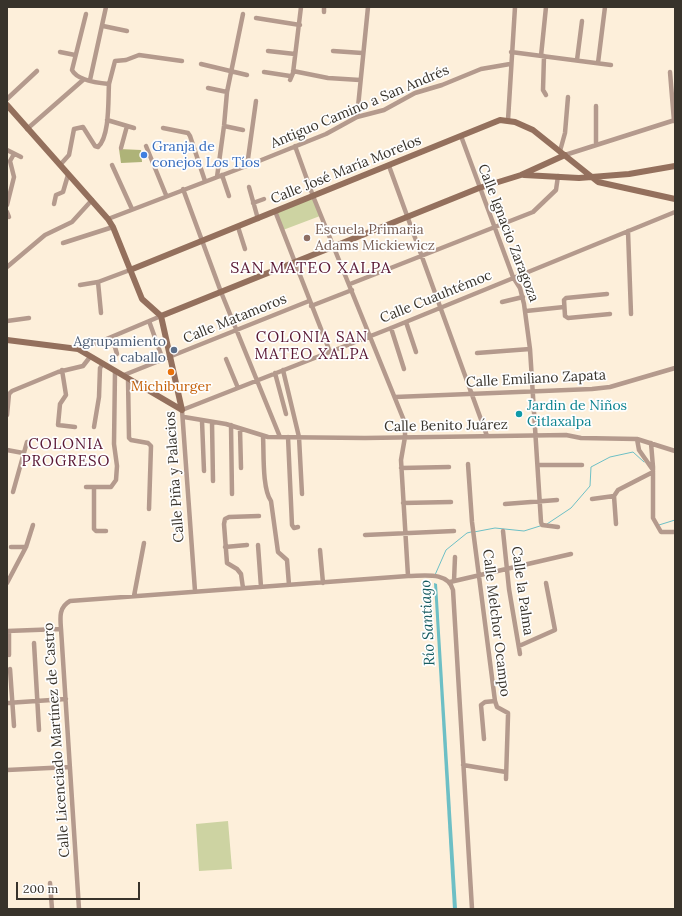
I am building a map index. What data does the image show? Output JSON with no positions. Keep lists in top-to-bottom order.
{
  "streets": {
    "main road": ["Calle José María Morelos", "Calle Piña y Palacios"],
    "street": [
      "Antiguo Camino a San Andrés",
      "Calle Ignacio Zaragoza",
      "Calle Cuauhtémoc",
      "Calle Matamoros",
      "Calle Emiliano Zapata",
      "Calle Benito Juárez",
      "Calle la Palma",
      "Calle Melchor Ocampo",
      "Calle Licenciado Martínez de Castro"
    ]
  },
  "crossings": [
    ["Calle José María Morelos", "Calle Ignacio Zaragoza"],
    ["Calle Ignacio Zaragoza", "Calle Cuauhtémoc"],
    ["Calle Ignacio Zaragoza", "Calle Emiliano Zapata"],
    ["Calle Ignacio Zaragoza", "Calle Benito Juárez"],
    ["Calle Cuauhtémoc", "Calle Piña y Palacios"],
    ["Calle Matamoros", "Calle Piña y Palacios"],
    ["Calle Benito Juárez", "Calle Piña y Palacios"],
    ["Calle Piña y Palacios", "Calle Licenciado Martínez de Castro"]
  ],
  "districts": ["SAN MATEO XALPA", "COLONIA SAN MATEO XALPA", "COLONIA PROGRESO"],
  "water": ["Río Santiago"],
  "places": [
    "Granja de conejos Los Tíos",
    "Escuela Primaria Adams Mickiewicz",
    "Agrupamiento a caballo",
    "Michiburger",
    "Jardin de Niños Citlaxalpa"
  ],
  "scale_bar": "200 m"
}
